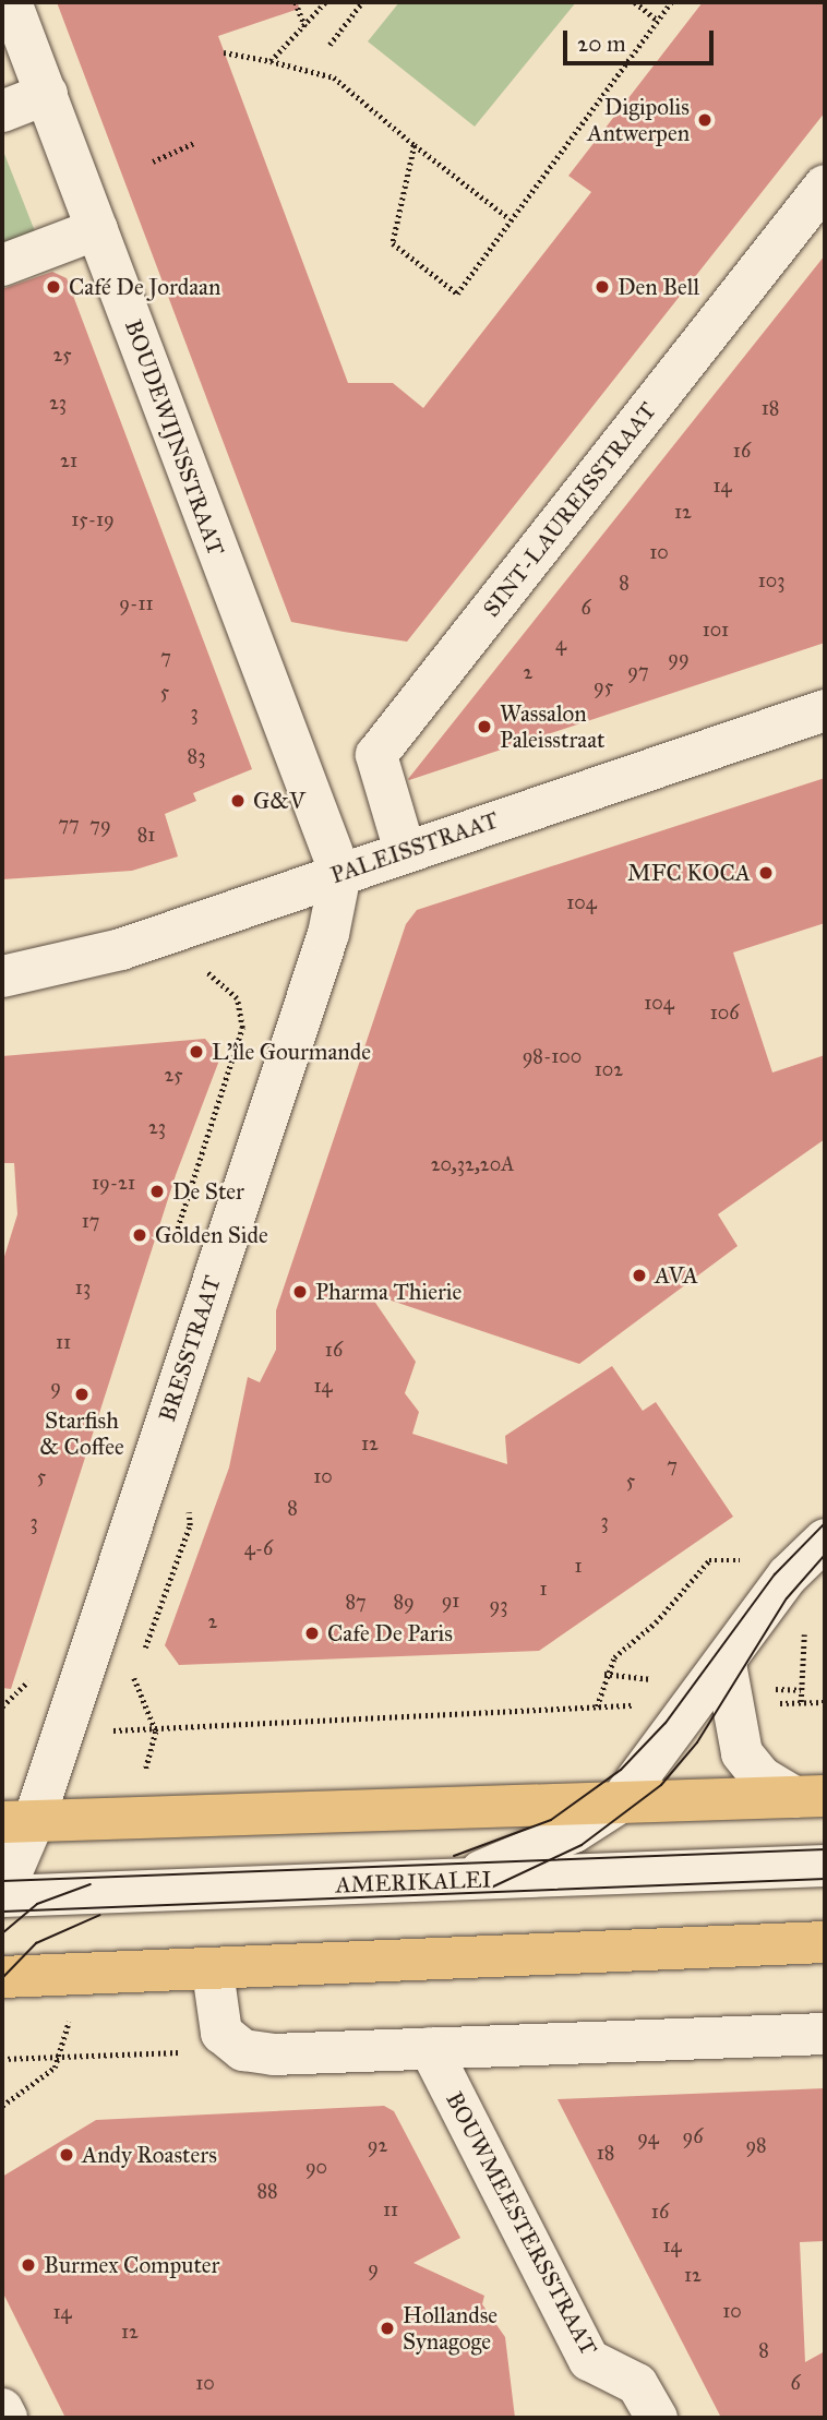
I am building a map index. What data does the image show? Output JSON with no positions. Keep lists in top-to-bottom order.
{
  "streets": {
    "street": [
      "BOUDEWIJNSSTRAAT",
      "SINT-LAUREISSTRAAT",
      "PALEISSTRAAT",
      "BRESSTRAAT",
      "AMERIKALEI",
      "BOUWMEESTERSSTRAAT"
    ]
  },
  "crossings": [
    ["BOUDEWIJNSSTRAAT", "PALEISSTRAAT"],
    ["BOUDEWIJNSSTRAAT", "BRESSTRAAT"],
    ["SINT-LAUREISSTRAAT", "PALEISSTRAAT"],
    ["PALEISSTRAAT", "BRESSTRAAT"],
    ["BRESSTRAAT", "AMERIKALEI"]
  ],
  "places": [
    "Digipolis Antwerpen",
    "Café De Jordaan",
    "Den Bell",
    "Wassalon Paleisstraat",
    "G&V",
    "MFC KOCA",
    "L'île Gourmande",
    "De Ster",
    "Golden Side",
    "AVA",
    "Pharma Thierie",
    "Starfish & Coffee",
    "Cafe De Paris",
    "Andy Roasters",
    "Burmex Computer",
    "Hollandse Synagoge"
  ],
  "house_numbers": [
    "25",
    "23",
    "18",
    "16",
    "21",
    "14",
    "12",
    "15-19",
    "10",
    "103",
    "8",
    "9-11",
    "6",
    "101",
    "4",
    "7",
    "99",
    "97",
    "2",
    "95",
    "5",
    "3",
    "83",
    "77",
    "79",
    "81",
    "104",
    "104",
    "106",
    "98-100",
    "102",
    "25",
    "23",
    "20,32,20A",
    "19-21",
    "17",
    "13",
    "11",
    "16",
    "14",
    "9",
    "12",
    "7",
    "5",
    "10",
    "5",
    "8",
    "3",
    "3",
    "4-6",
    "1",
    "1",
    "91",
    "87",
    "89",
    "93",
    "2",
    "96",
    "94",
    "92",
    "98",
    "18",
    "90",
    "88",
    "11",
    "16",
    "14",
    "9",
    "12",
    "10",
    "14",
    "12",
    "8",
    "10",
    "6"
  ],
  "scale_bar": "20 m"
}
